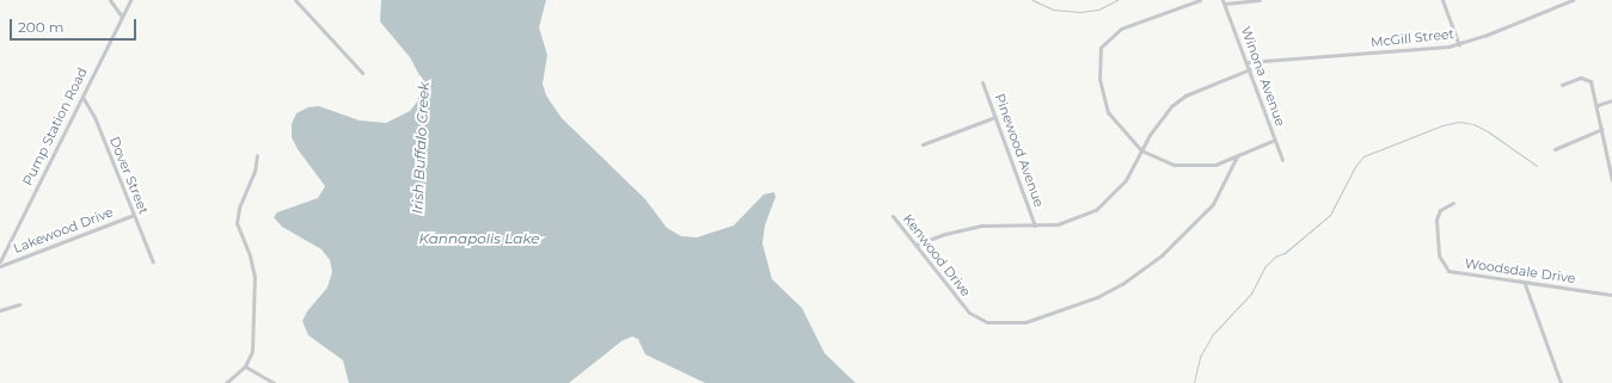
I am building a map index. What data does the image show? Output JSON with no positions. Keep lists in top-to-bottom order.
{
  "streets": {
    "street": [
      "McGill Street",
      "Winona Avenue",
      "Pump Station Road",
      "Pinewood Avenue",
      "Dover Street",
      "Lakewood Drive",
      "Kenwood Drive",
      "Woodsdale Drive"
    ]
  },
  "crossings": [
    ["McGill Street", "Winona Avenue"],
    ["Pump Station Road", "Dover Street"],
    ["Dover Street", "Lakewood Drive"]
  ],
  "water": ["Irish Buffalo Creek", "Kannapolis Lake"],
  "scale_bar": "200 m"
}
